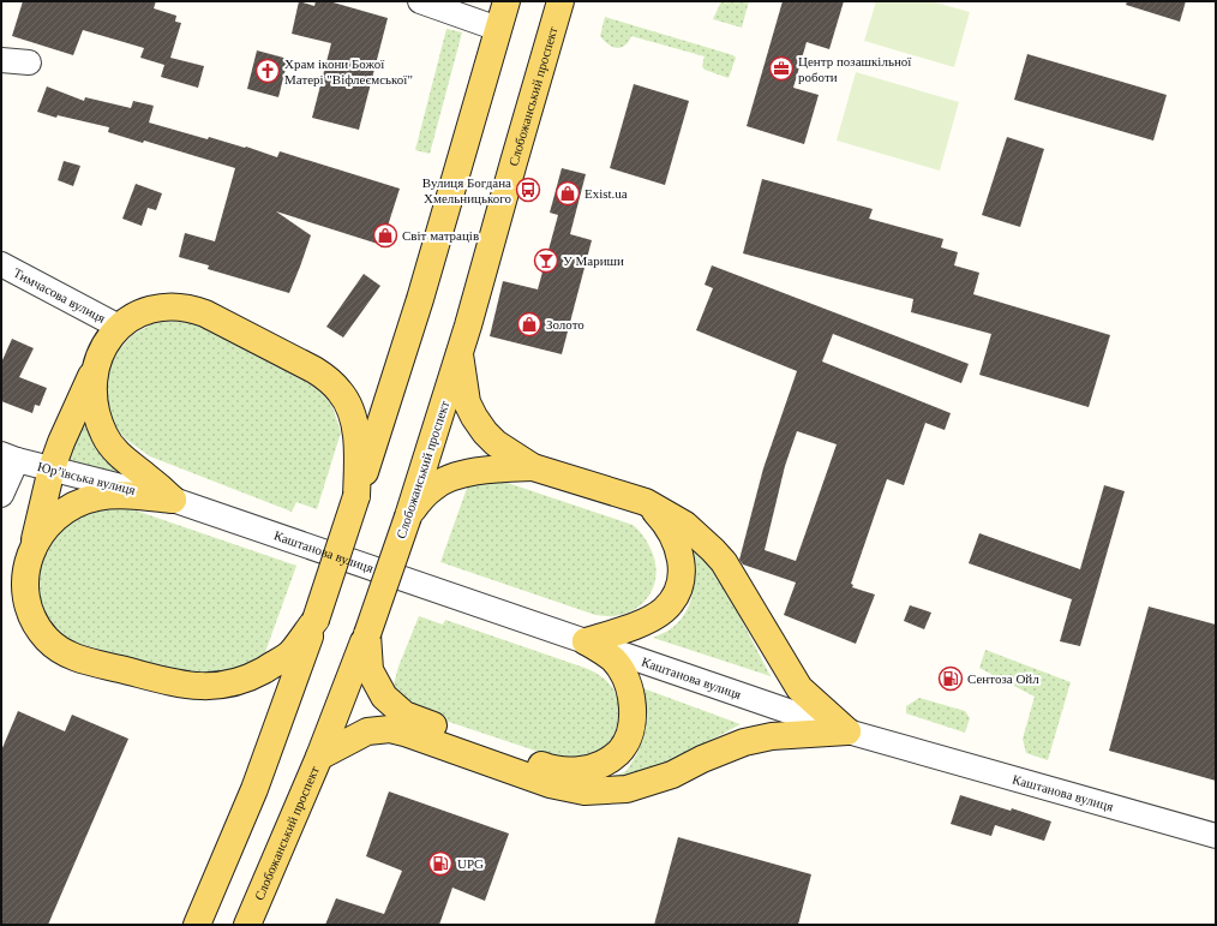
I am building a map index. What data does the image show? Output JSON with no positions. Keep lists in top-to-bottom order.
{
  "streets": {
    "main road": ["Слобожанський проспект"],
    "street": ["Тимчасова вулиця", "Юрʼївська вулиця", "Каштанова вулиця"]
  },
  "crossings": [
    ["Юрʼївська вулиця", "Каштанова вулиця"]
  ],
  "places": {
    "office": ["Центр позашкільної роботи"],
    "church": ["Храм ікони Божої Матері \"Віфлеємської\""],
    "bus stop": ["Вулиця Богдана Хмельницького"],
    "shop": ["Exist.ua", "Світ матраців", "Золото"],
    "bar": ["У Мариши"],
    "fuel station": ["Сентоза Ойл", "UPG"]
  }
}
